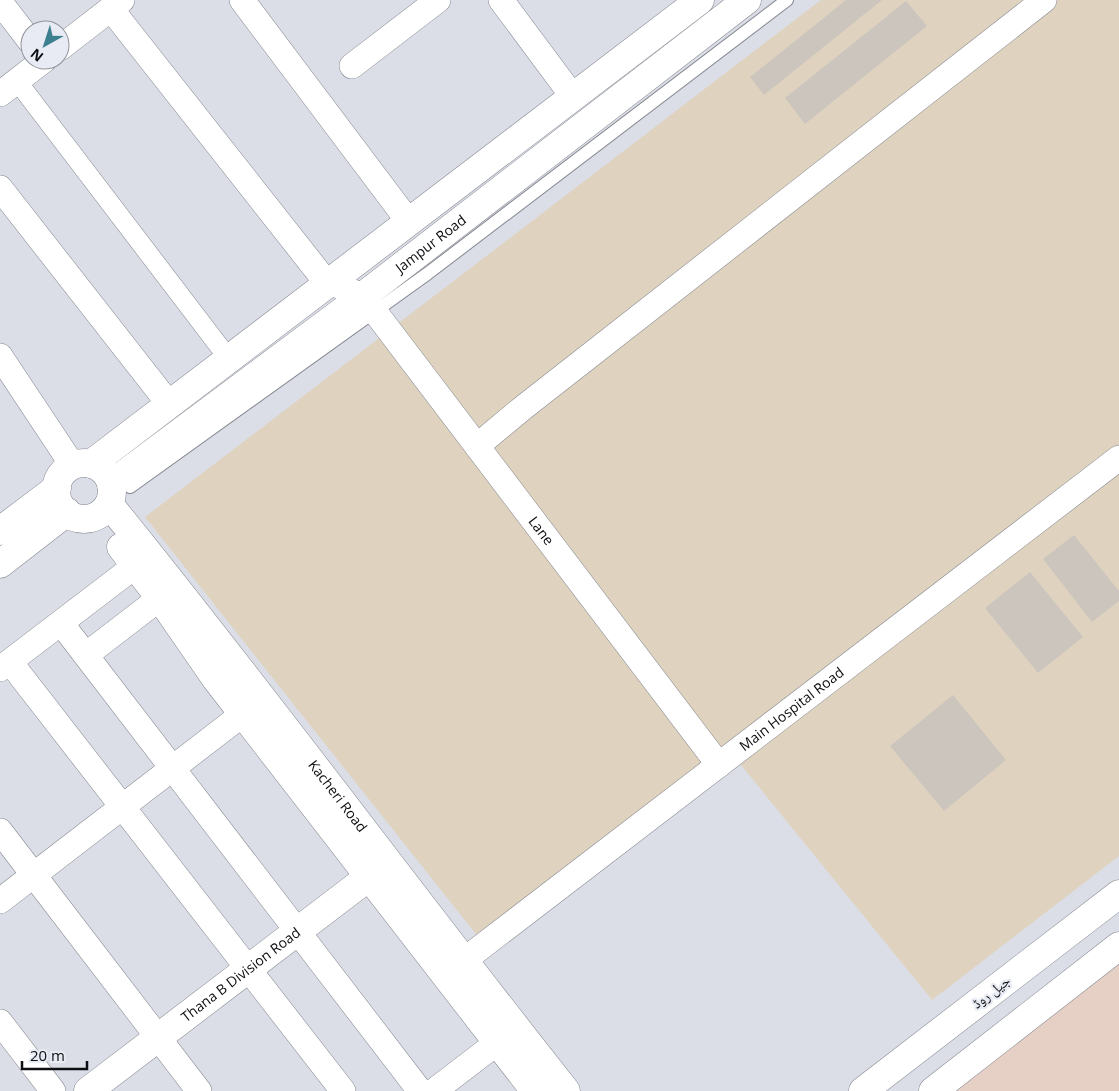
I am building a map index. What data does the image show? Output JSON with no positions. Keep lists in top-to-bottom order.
{
  "streets": {
    "main road": [
      "Jampur Road",
      "Kacheri Road",
      "Thana B Division Road",
      "جیل روڈ"
    ],
    "street": ["Lane", "Main Hospital Road"]
  },
  "crossings": [
    ["Jampur Road", "Lane"],
    ["Jampur Road", "Kacheri Road"],
    ["Lane", "Main Hospital Road"],
    ["Main Hospital Road", "Kacheri Road"],
    ["Kacheri Road", "Thana B Division Road"]
  ],
  "scale_bar": "20 m",
  "north": "bottom left"
}
